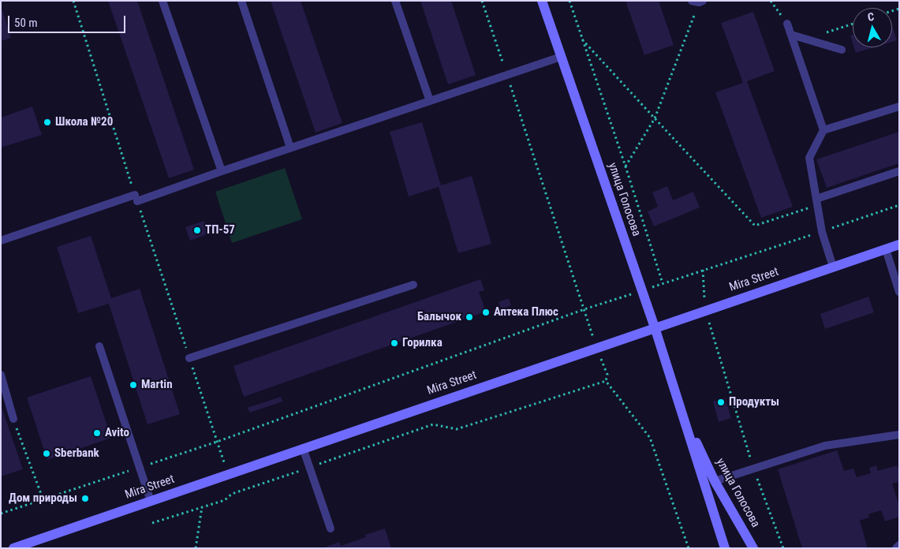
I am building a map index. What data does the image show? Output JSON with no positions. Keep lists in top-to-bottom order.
{
  "streets": {
    "main road": ["улица Голосова", "Mira Street"]
  },
  "crossings": [
    ["улица Голосова", "Mira Street"]
  ],
  "places": [
    "Школа №20",
    "ТП-57",
    "Аптека Плюс",
    "Балычок",
    "Горилка",
    "Martin",
    "Продукты",
    "Avito",
    "Sberbank",
    "Дом природы"
  ],
  "scale_bar": "50 m",
  "north": "top"
}
